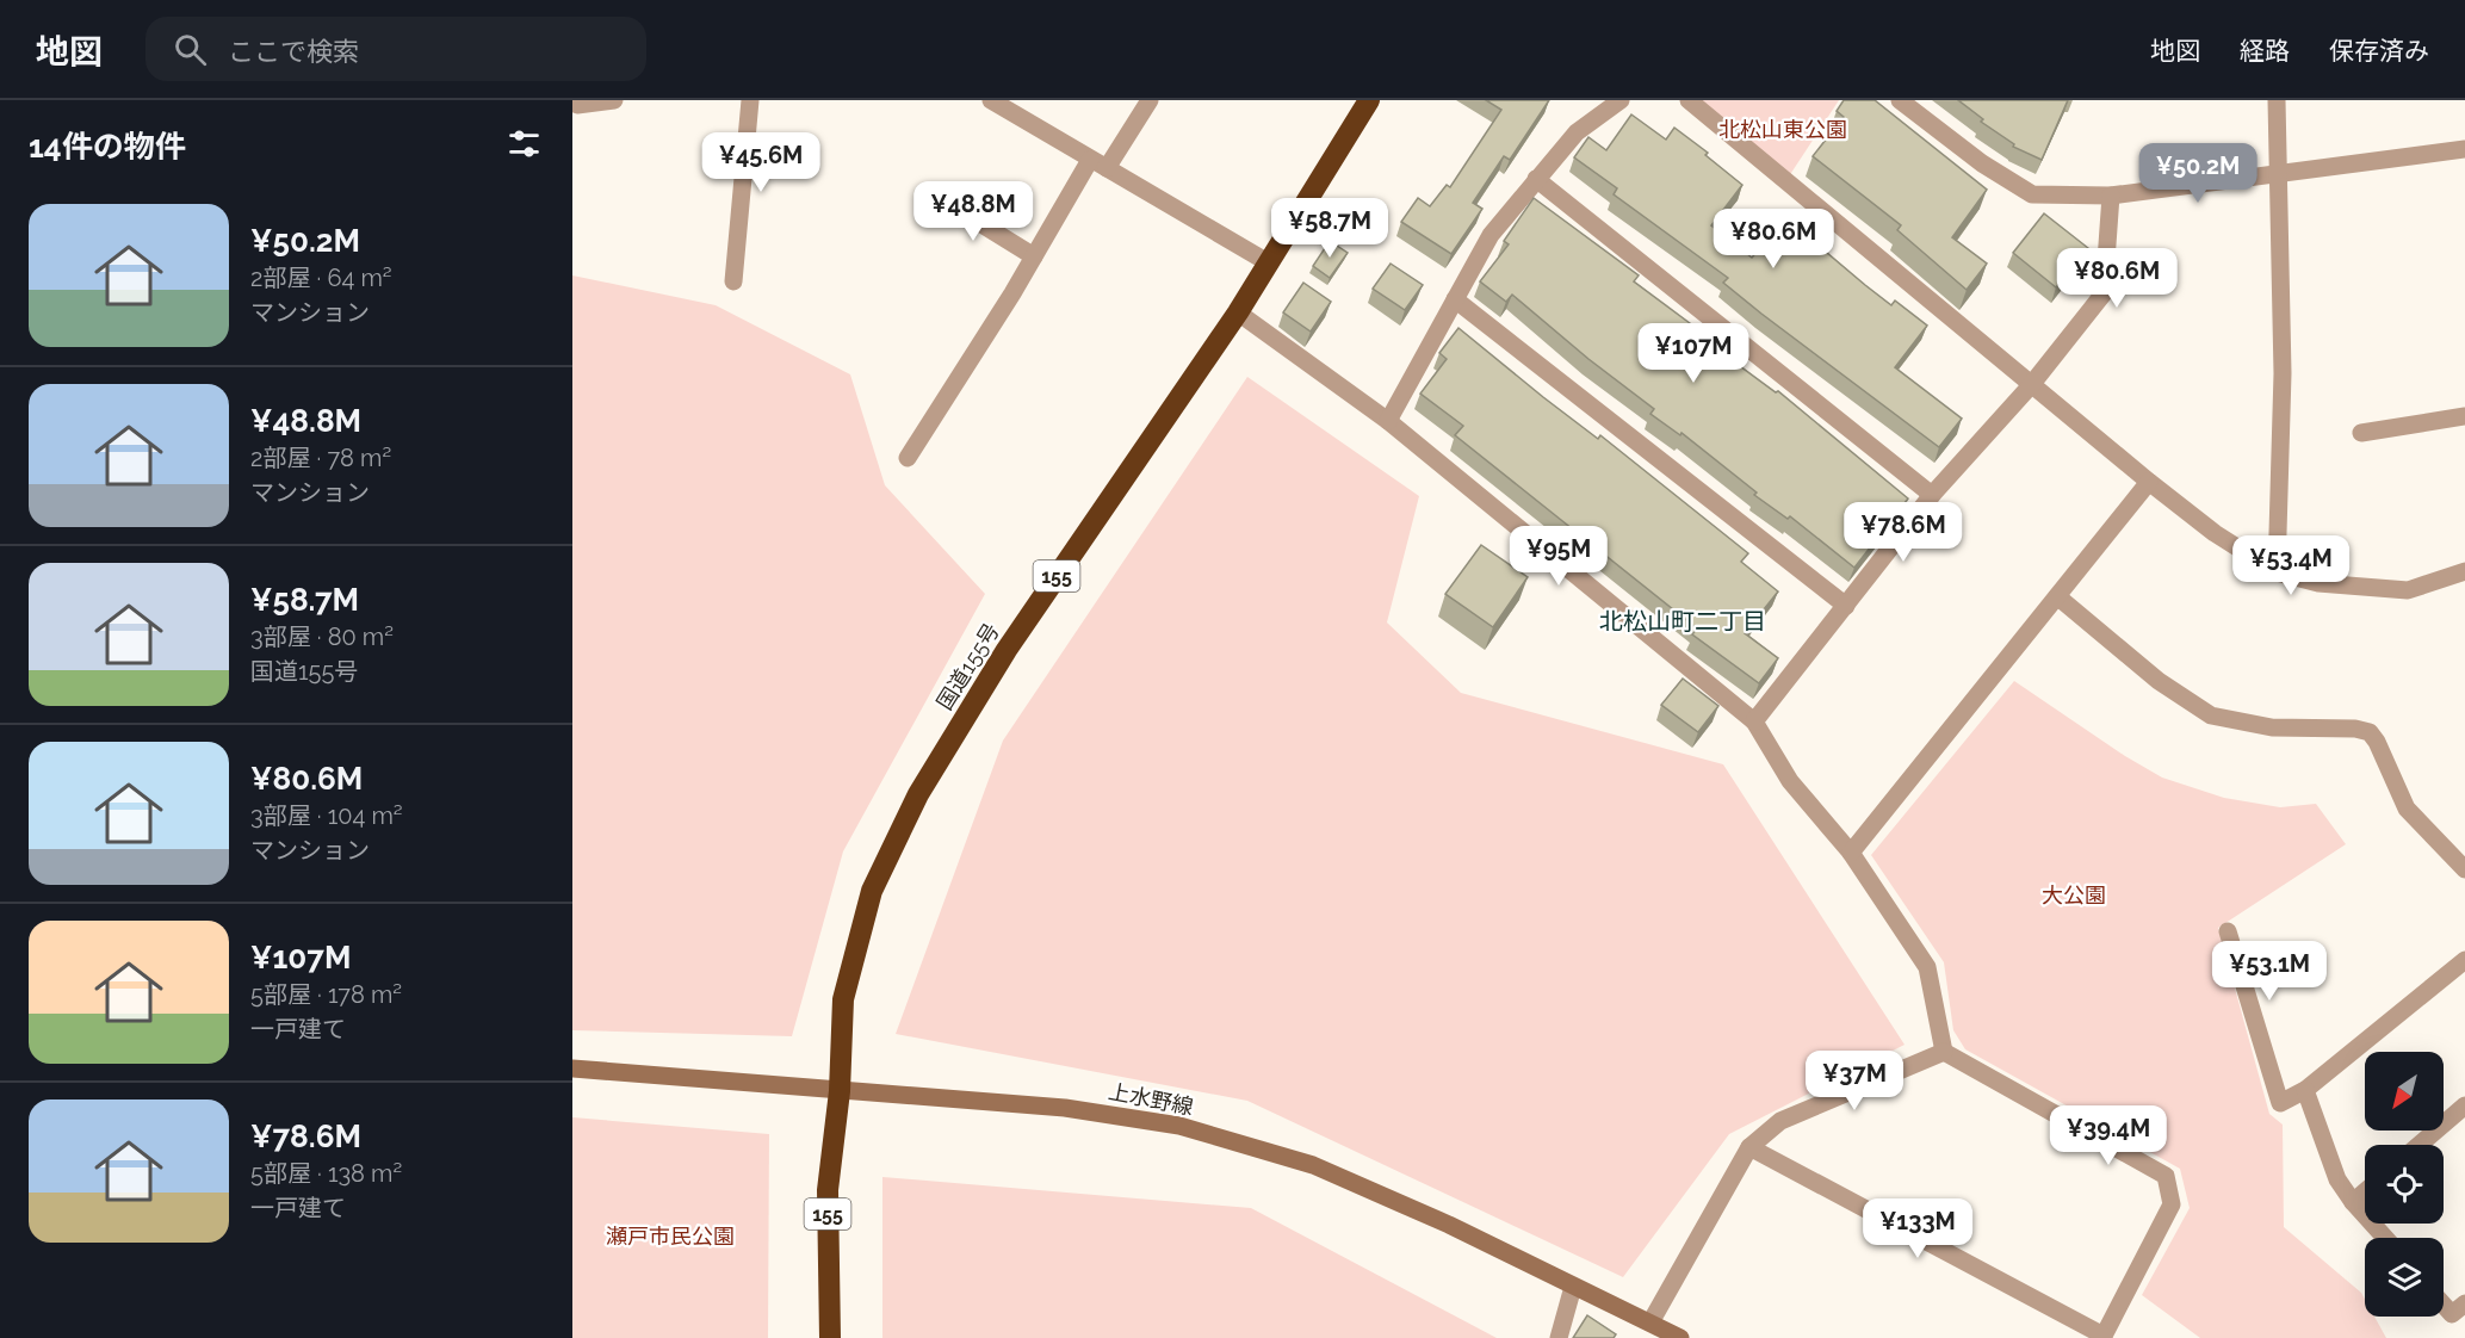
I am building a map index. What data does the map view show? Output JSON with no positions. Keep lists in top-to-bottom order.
{
  "streets": {
    "highway": ["155", "国道155号"],
    "street": ["上水野線"]
  },
  "crossings": [
    ["国道155号", "上水野線"]
  ],
  "districts": ["北松山町二丁目"],
  "parks": ["北松山東公園", "大公園", "瀬戸市民公園"],
  "north": "bottom left",
  "page": {
    "header": "地図",
    "search": "ここで検索",
    "nav": ["地図", "経路", "保存済み"],
    "heading": "14件の物件",
    "price": [
      "¥45.6M",
      "¥50.2M",
      "¥48.8M",
      "¥58.7M",
      "¥80.6M",
      "¥80.6M",
      "¥107M",
      "¥78.6M",
      "¥95M",
      "¥53.4M",
      "¥53.1M",
      "¥37M",
      "¥39.4M",
      "¥133M"
    ],
    "list": [
      {
        "name": "¥50.2M",
        "note": "2部屋 · 64 m² · マンション"
      },
      {
        "name": "¥48.8M",
        "note": "2部屋 · 78 m² · マンション"
      },
      {
        "name": "¥58.7M",
        "note": "3部屋 · 80 m² · 国道155号"
      },
      {
        "name": "¥80.6M",
        "note": "3部屋 · 104 m² · マンション"
      },
      {
        "name": "¥107M",
        "note": "5部屋 · 178 m² · 一戸建て"
      },
      {
        "name": "¥78.6M",
        "note": "5部屋 · 138 m² · 一戸建て"
      }
    ]
  }
}
